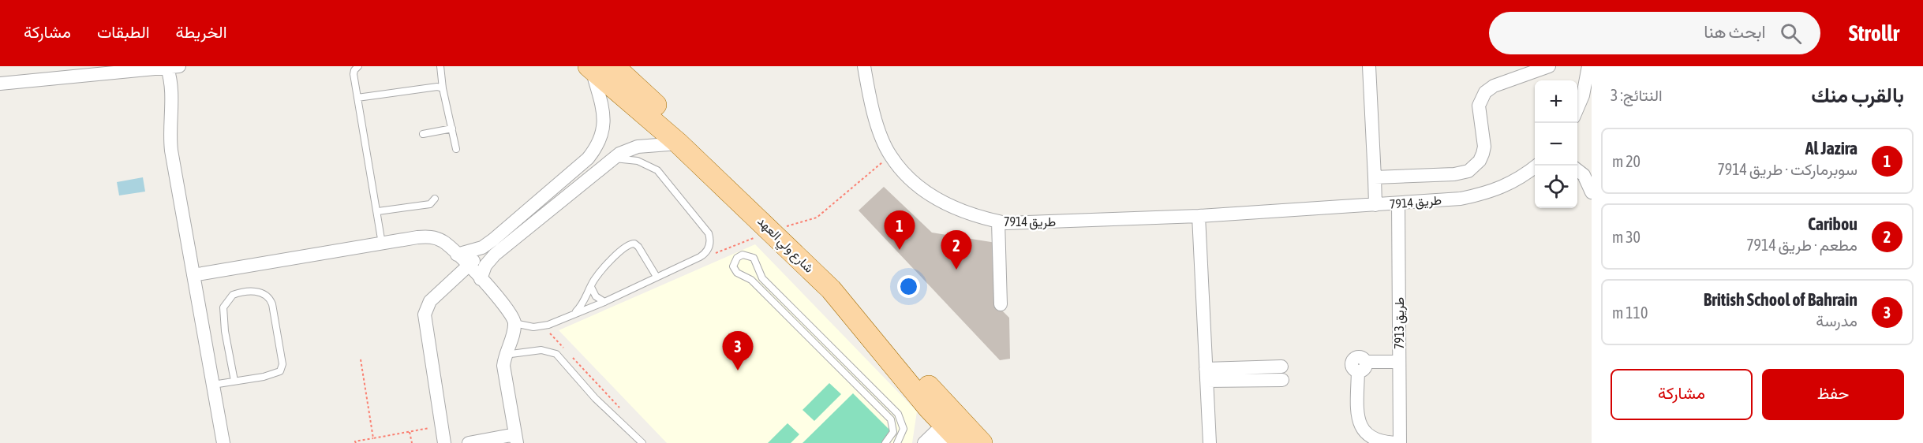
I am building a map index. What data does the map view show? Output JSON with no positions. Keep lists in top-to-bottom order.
{
  "streets": {
    "main road": ["شارع ولي العهد"],
    "street": ["طريق 7914", "طريق 7913"]
  },
  "crossings": [
    ["طريق 7914", "طريق 7913"]
  ],
  "page": {
    "header": "Strollr",
    "search": "ابحث هنا",
    "nav": ["الخريطة", "الطبقات", "مشاركة"],
    "heading": ["بالقرب منك", "النتائج: 3"],
    "map_buttons": ["+", "−"],
    "list": [
      {
        "mark": "1",
        "name": "Al Jazira",
        "note": "سوبرماركت · طريق 7914",
        "value": "20 m"
      },
      {
        "mark": "2",
        "name": "Caribou",
        "note": "مطعم · طريق 7914",
        "value": "30 m"
      },
      {
        "mark": "3",
        "name": "British School of Bahrain",
        "note": "مدرسة",
        "value": "110 m"
      }
    ],
    "pins": ["1", "2", "3"],
    "buttons": ["حفظ", "مشاركة"]
  }
}
